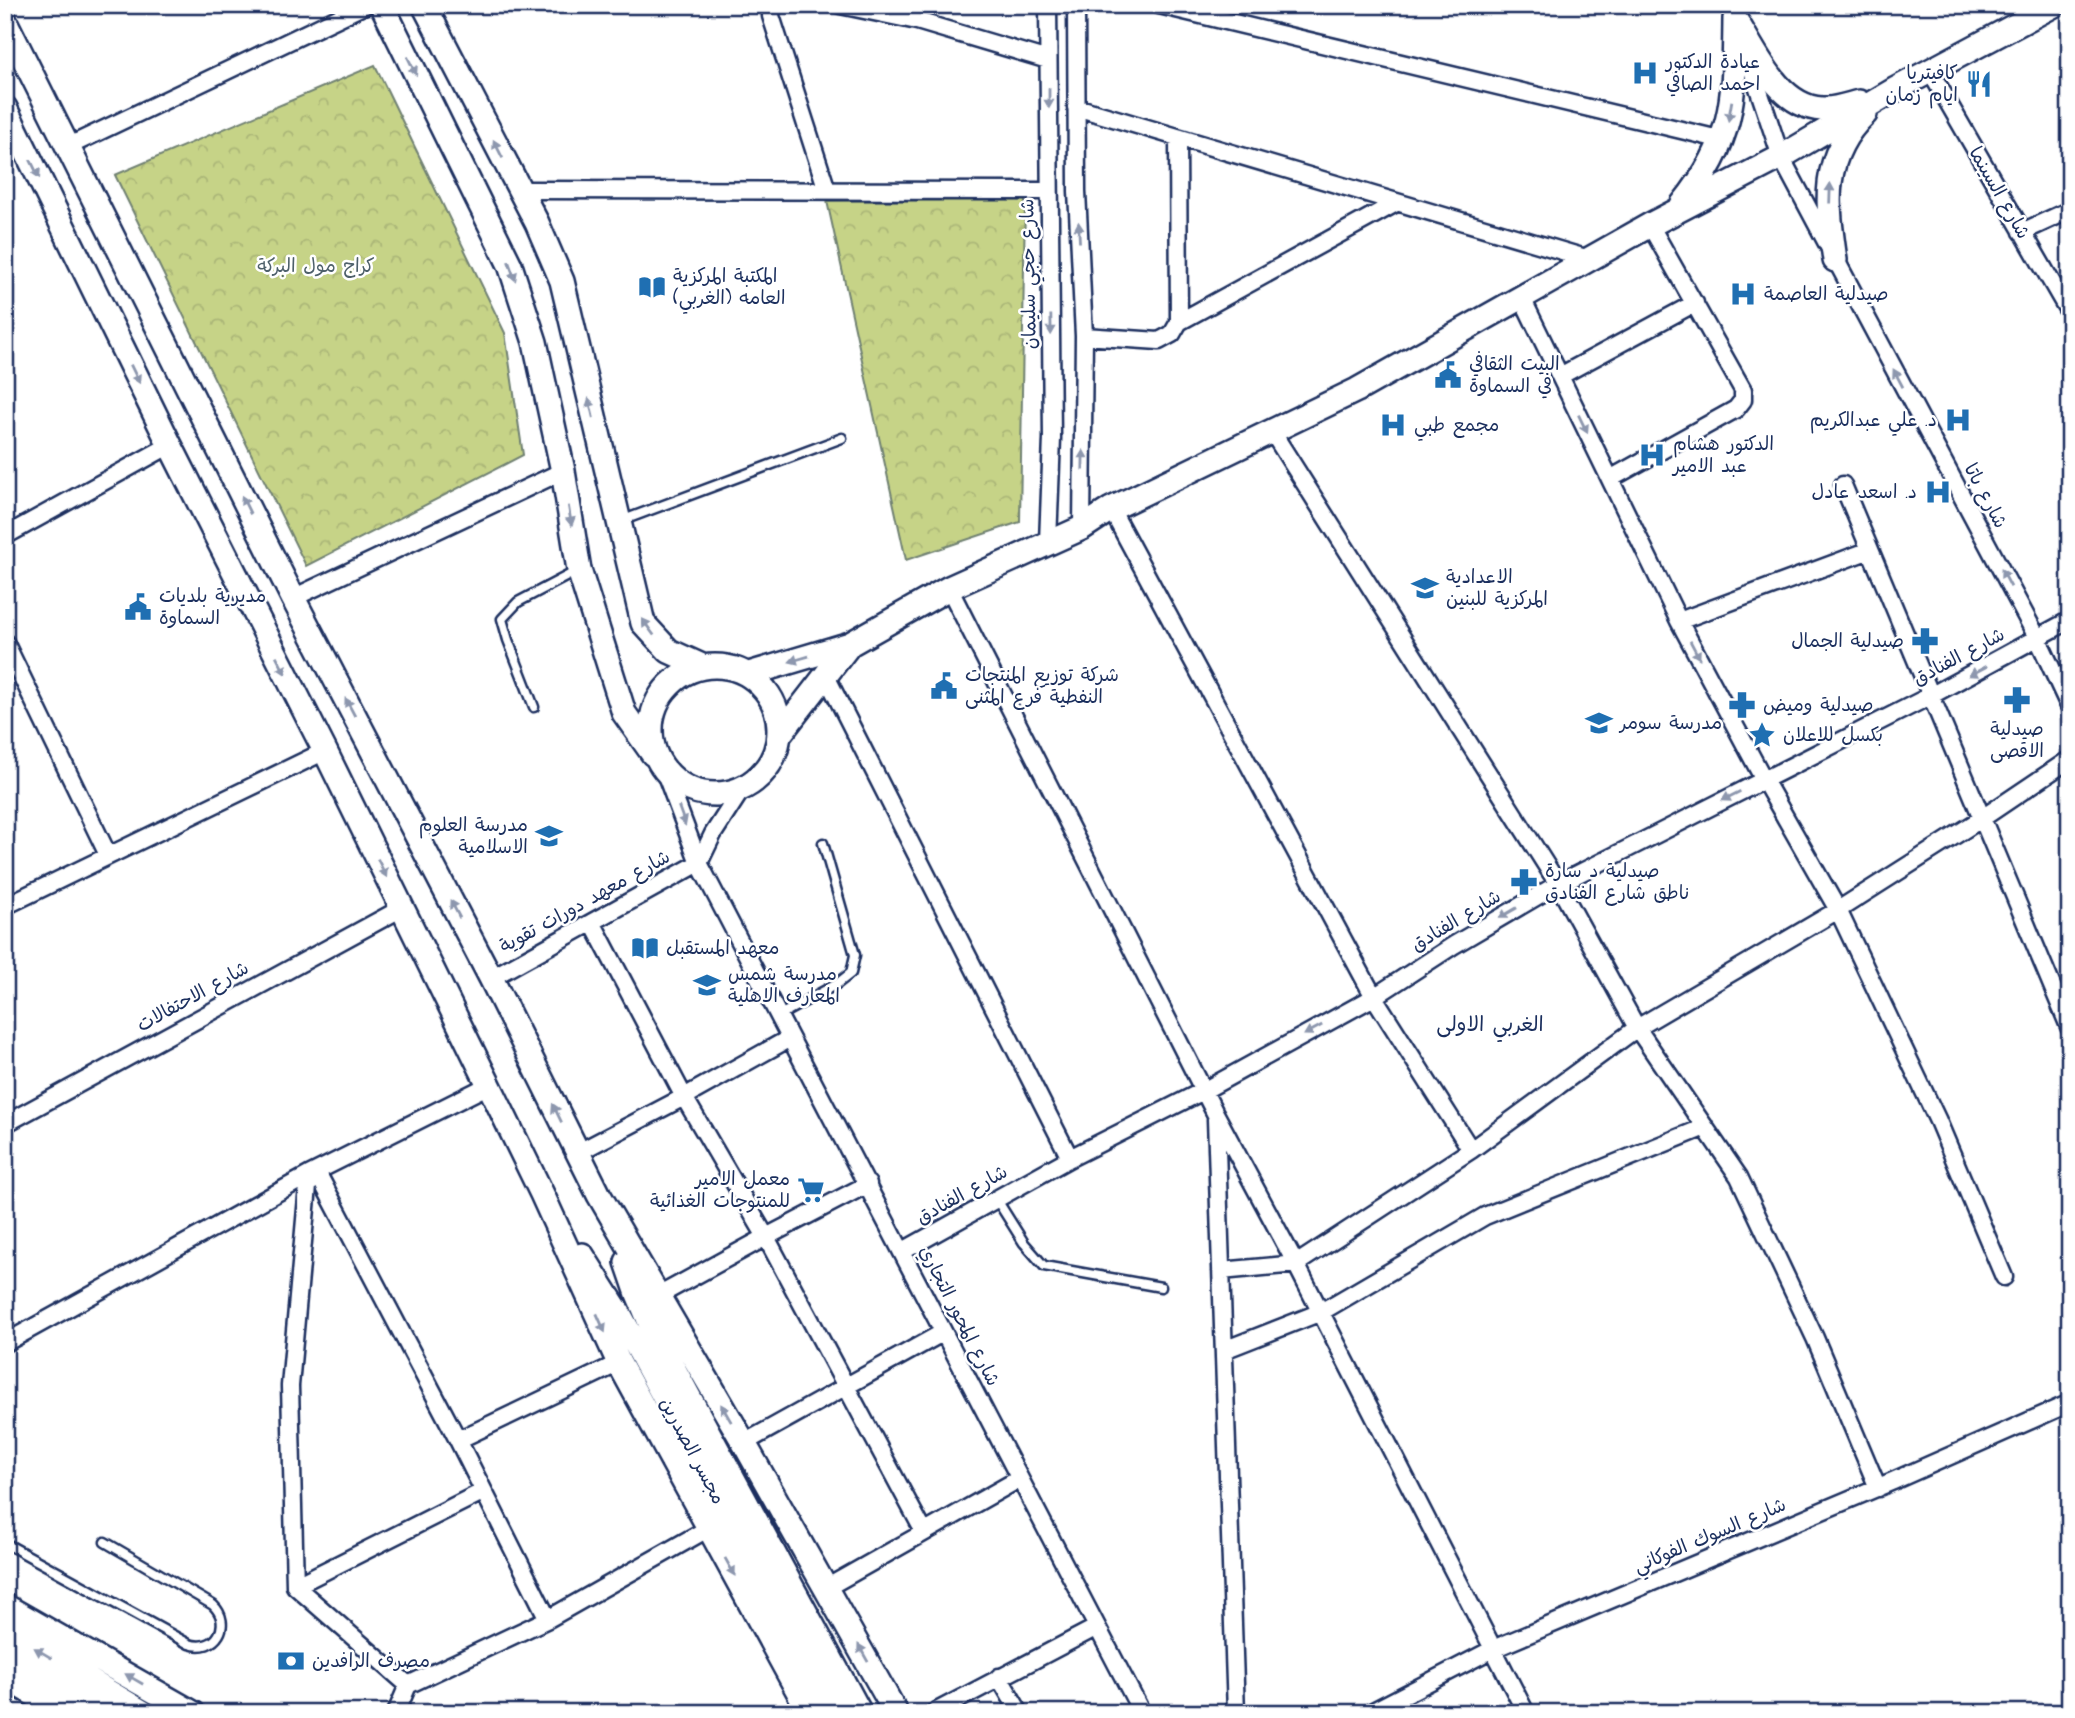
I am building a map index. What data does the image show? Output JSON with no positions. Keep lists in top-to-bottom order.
{
  "streets": {
    "main road": ["مجسر الصدرين"],
    "street": [
      "شارع السينما",
      "شارع حجي سليمان",
      "شارع باتا",
      "شارع الفنادق",
      "شارع معهد دورات تقوية",
      "شارع الاحتفالات",
      "شارع المحور التجاري",
      "شارع السوك الفوكاني"
    ]
  },
  "crossings": [
    ["شارع باتا", "شارع الفنادق"],
    ["شارع الفنادق", "شارع المحور التجاري"],
    ["شارع معهد دورات تقوية", "شارع المحور التجاري"]
  ],
  "one_way": ["شارع الفنادق"],
  "districts": ["الغربي الاولى"],
  "parks": ["كراج مول البركة"],
  "places": {
    "hospital": [
      "عيادة الدكتور احمد الصافي",
      "صيدلية العاصمة",
      "د. علي عبدالكريم",
      "مجمع طبي",
      "الدكتور هشام عبد الامير",
      "د. اسعد عادل"
    ],
    "restaurant": ["كافيتريا ايام زمان"],
    "library": ["المكتبة المركزية العامه (الغربي)", "معهد المستقبل"],
    "public building": ["البيت الثقافي في السماوة", "مديرية بلديات السماوة", "شركة توزيع المنتجات النفطية فرع المثنى"],
    "school or university": [
      "الاعدادية المركزية للبنين",
      "مدرسة سومر",
      "مدرسة العلوم الاسلامية",
      "مدرسة شمس المعارف الاهلية"
    ],
    "pharmacy": [
      "صيدلية الجمال",
      "صيدلية الاقصى",
      "صيدلية وميض",
      "صيدلية د سارة ناطق شارع الفنادق"
    ],
    "place": ["بكسل للاعلان"],
    "supermarket": ["معمل الامير للمنتوجات الغذائية"],
    "bank": ["مصرف الرافدين"]
  }
}
